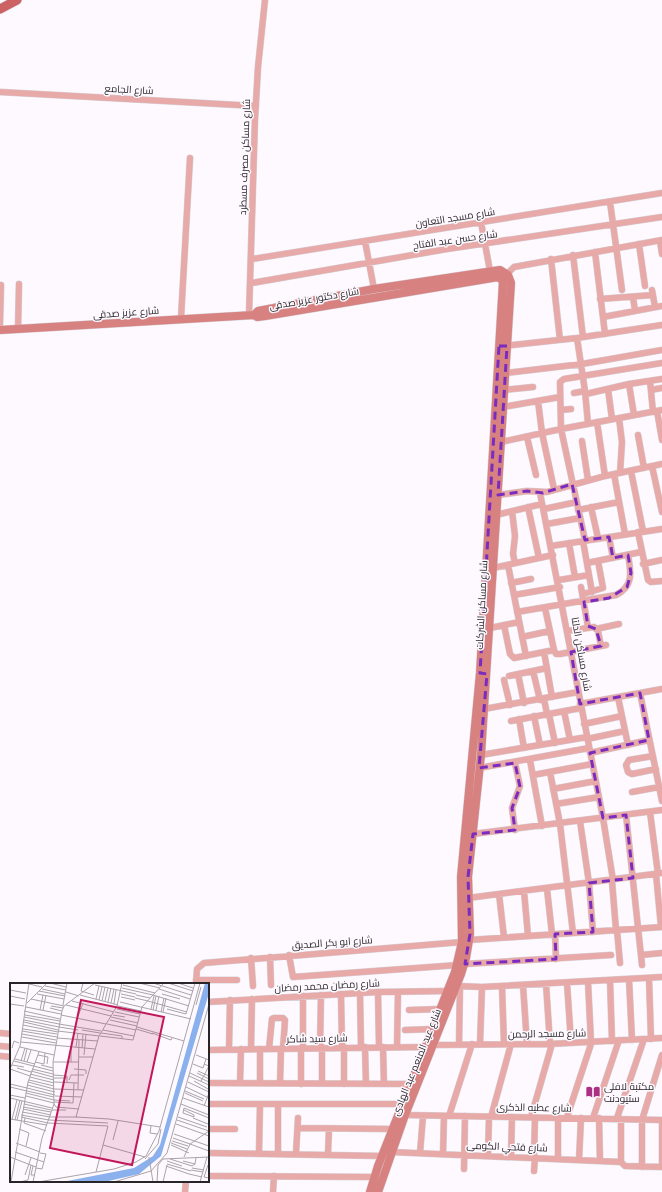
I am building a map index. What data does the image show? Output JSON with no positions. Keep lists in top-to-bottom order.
{
  "streets": {
    "street": [
      "شارع الجامع",
      "شارع مساكن مصرف مسطرد",
      "شارع مسجد التعاون",
      "شارع حسن عبد الفتاح",
      "شارع دكتور عزيز صدقى",
      "شارع عزيز صدقى",
      "شارع مساكن الشركات",
      "شارع مساكن الدلتا",
      "شارع ابو بكر الصديق",
      "شارع رمضان محمد رمضان",
      "شارع مسجد الرحمن",
      "شارع سيد شاكر",
      "شارع عبد المنعم عبد الهادى",
      "شارع عطيه الذكرى",
      "شارع فتحي الكومى"
    ]
  },
  "crossings": [
    ["شارع الجامع", "شارع مساكن مصرف مسطرد"],
    ["شارع مساكن مصرف مسطرد", "شارع مسجد التعاون"],
    ["شارع مساكن مصرف مسطرد", "شارع حسن عبد الفتاح"],
    ["شارع مساكن مصرف مسطرد", "شارع دكتور عزيز صدقى"],
    ["شارع مساكن مصرف مسطرد", "شارع عزيز صدقى"],
    ["شارع دكتور عزيز صدقى", "شارع عزيز صدقى"],
    ["شارع دكتور عزيز صدقى", "شارع مساكن الشركات"],
    ["شارع مساكن الشركات", "شارع ابو بكر الصديق"],
    ["شارع مساكن الشركات", "شارع عبد المنعم عبد الهادى"],
    ["شارع مساكن الدلتا", "شارع ابو بكر الصديق"],
    ["شارع ابو بكر الصديق", "شارع عبد المنعم عبد الهادى"],
    ["شارع رمضان محمد رمضان", "شارع عبد المنعم عبد الهادى"],
    ["شارع مسجد الرحمن", "شارع سيد شاكر"],
    ["شارع مسجد الرحمن", "شارع عبد المنعم عبد الهادى"],
    ["شارع سيد شاكر", "شارع عبد المنعم عبد الهادى"],
    ["شارع عبد المنعم عبد الهادى", "شارع عطيه الذكرى"],
    ["شارع عبد المنعم عبد الهادى", "شارع فتحي الكومى"]
  ],
  "places": {
    "library": ["مكتبة لافلى ستيودنت"]
  }
}
